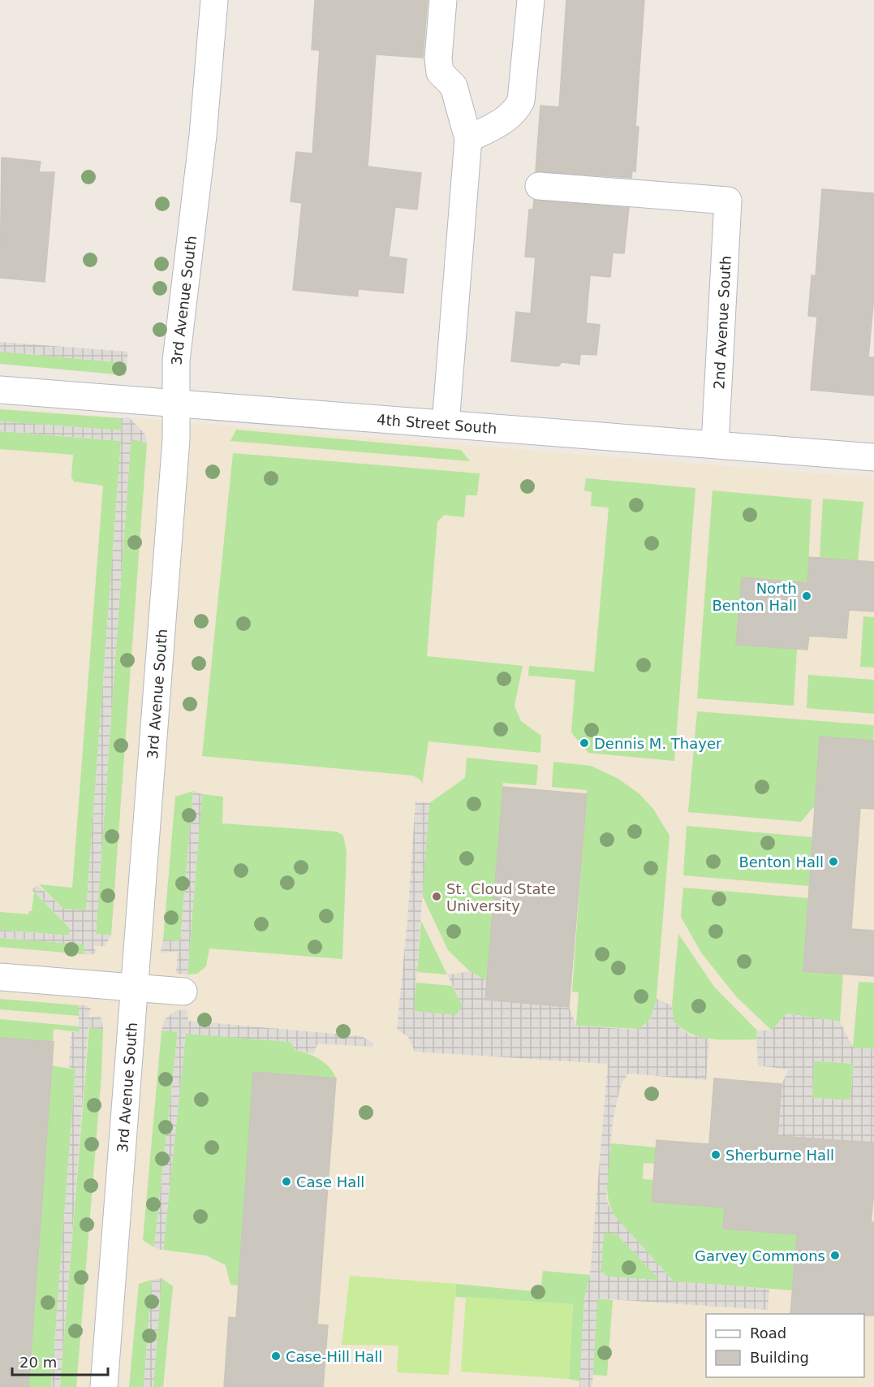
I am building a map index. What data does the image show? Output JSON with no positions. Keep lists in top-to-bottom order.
{
  "streets": {
    "street": ["3rd Avenue South", "2nd Avenue South", "4th Street South"]
  },
  "crossings": [
    ["3rd Avenue South", "4th Street South"],
    ["2nd Avenue South", "4th Street South"]
  ],
  "places": [
    "North Benton Hall",
    "Dennis M. Thayer",
    "Benton Hall",
    "St. Cloud State University",
    "Sherburne Hall",
    "Case Hall",
    "Garvey Commons",
    "Case-Hill Hall"
  ],
  "legend": ["Road", "Building"],
  "scale_bar": "20 m"
}
